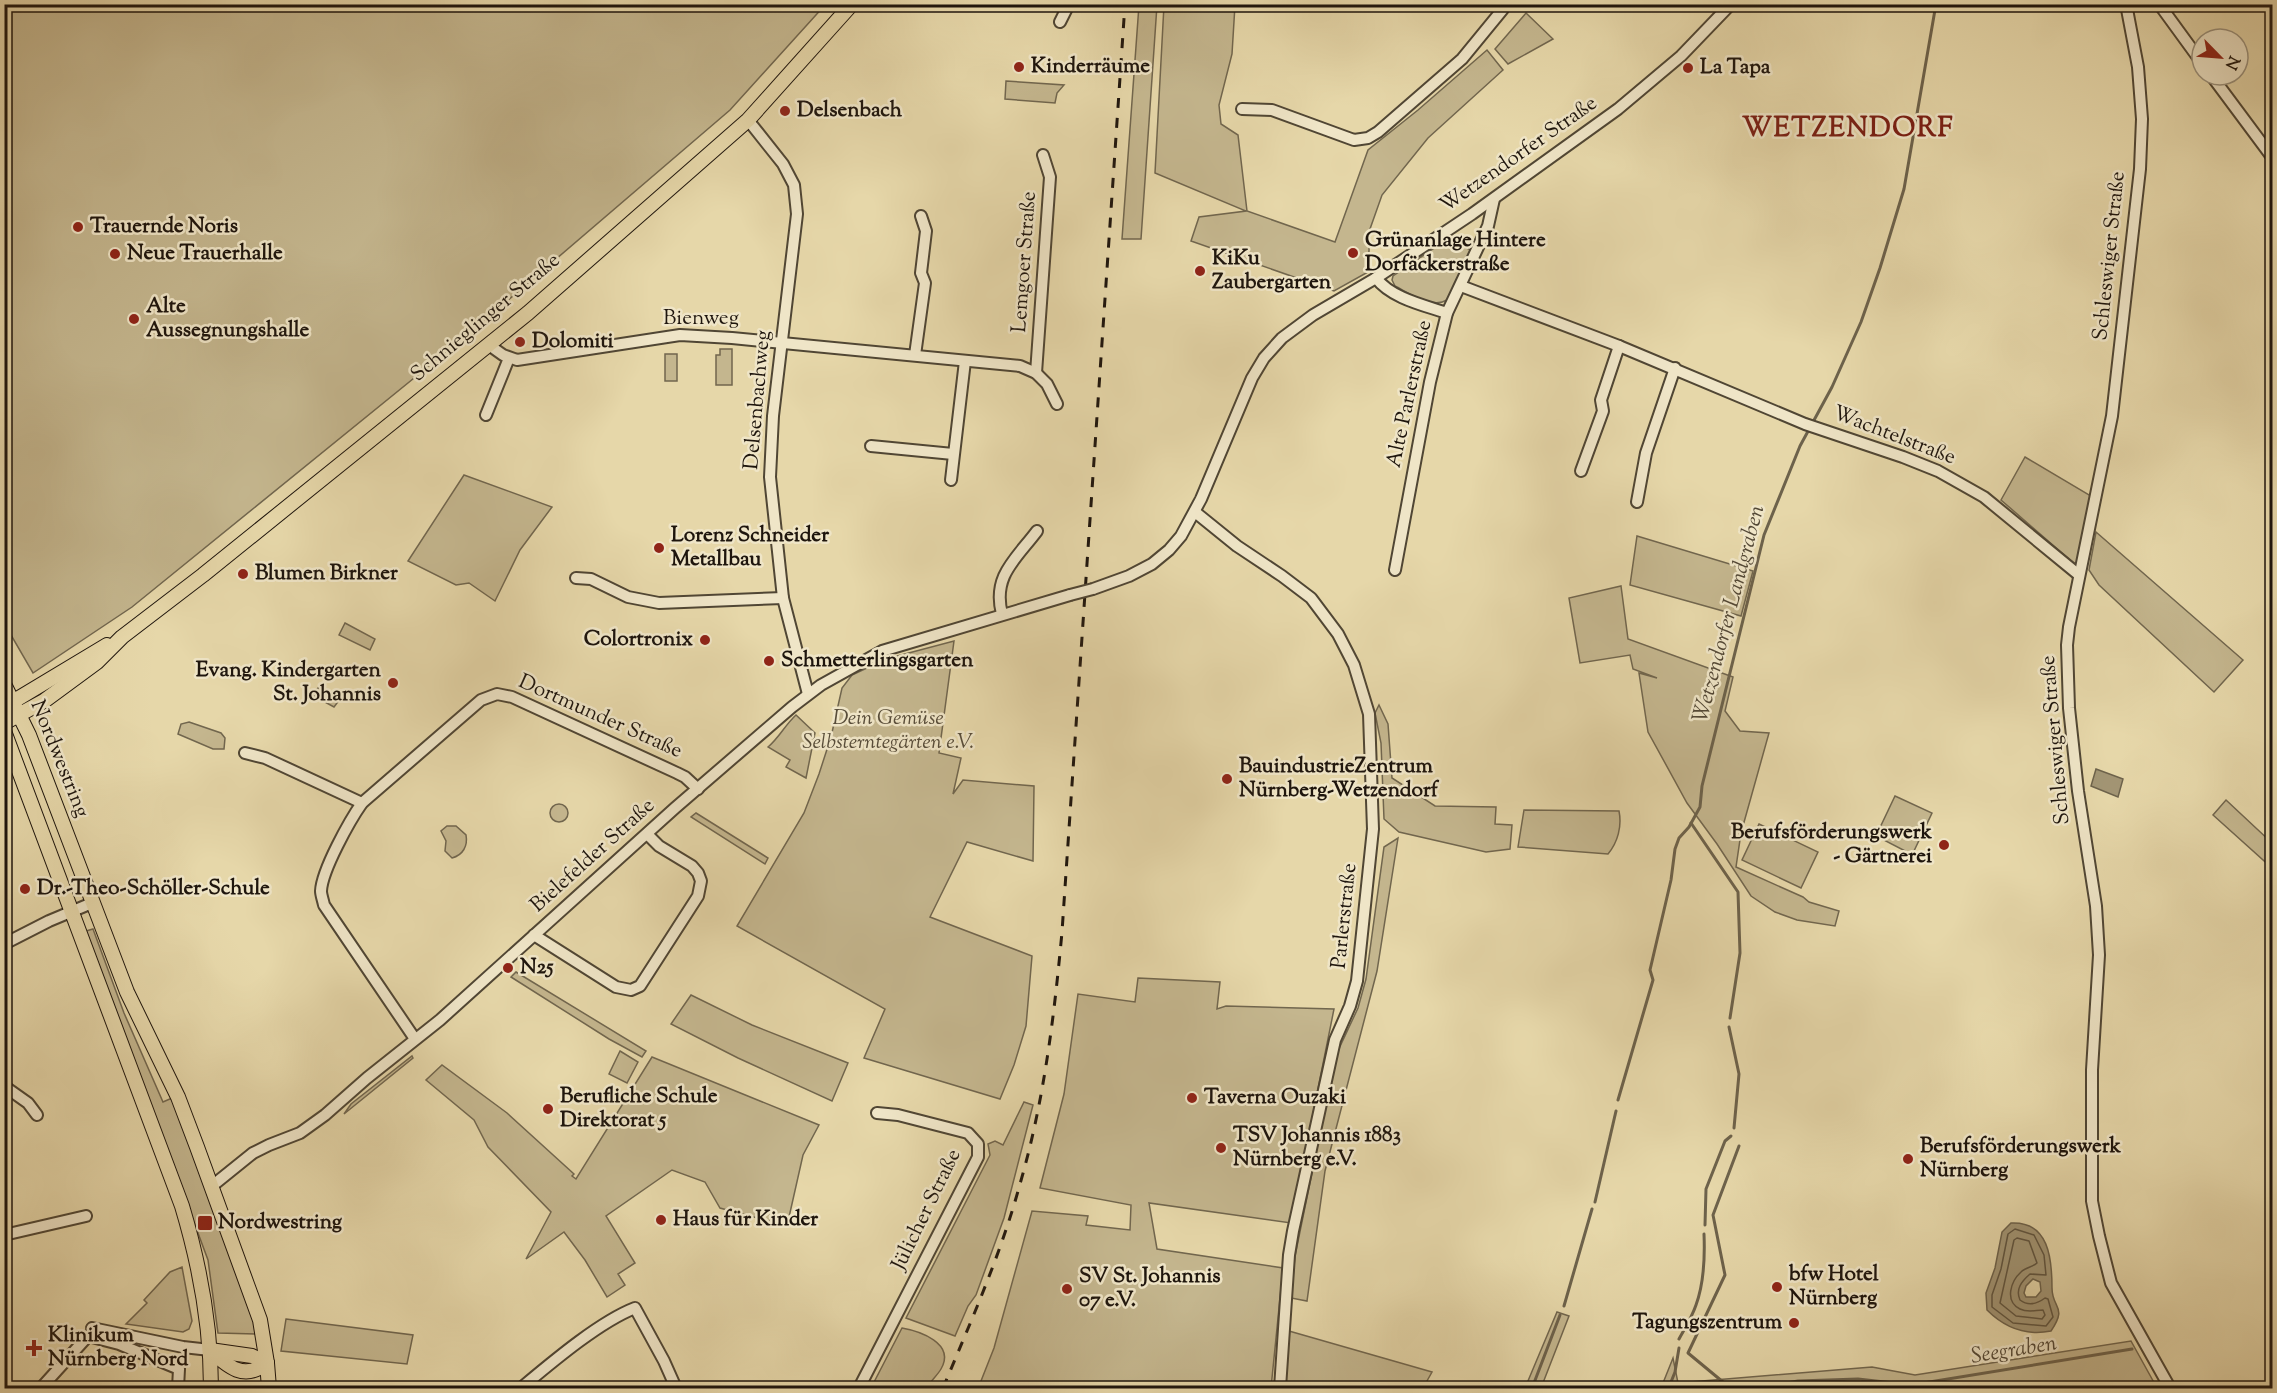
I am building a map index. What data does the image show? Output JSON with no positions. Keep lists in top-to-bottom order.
{
  "streets": {
    "main road": ["Schnieglinger Straße", "Nordwestring"],
    "street": [
      "Wetzendorfer Straße",
      "Schleswiger Straße",
      "Lemgoer Straße",
      "Bienweg",
      "Alte Parlerstraße",
      "Delsenbachweg",
      "Wachtelstraße",
      "Dortmunder Straße",
      "Bielefelder Straße",
      "Parlerstraße",
      "Jülicher Straße"
    ]
  },
  "crossings": [
    ["Wetzendorfer Straße", "Alte Parlerstraße"],
    ["Wetzendorfer Straße", "Bielefelder Straße"],
    ["Wetzendorfer Straße", "Parlerstraße"],
    ["Schleswiger Straße", "Wachtelstraße"],
    ["Lemgoer Straße", "Bienweg"],
    ["Schnieglinger Straße", "Delsenbachweg"],
    ["Schnieglinger Straße", "Nordwestring"],
    ["Bienweg", "Delsenbachweg"],
    ["Alte Parlerstraße", "Wachtelstraße"],
    ["Delsenbachweg", "Bielefelder Straße"],
    ["Dortmunder Straße", "Bielefelder Straße"],
    ["Nordwestring", "Bielefelder Straße"]
  ],
  "districts": ["WETZENDORF"],
  "water": ["Wetzendorfer Landgraben", "Seegraben"],
  "parks": ["Dein Gemüse Selbsterntegärten e.V."],
  "places": {
    "other": [
      "Kinderräume",
      "La Tapa",
      "Delsenbach",
      "Trauernde Noris",
      "Grünanlage Hintere Dorfäckerstraße",
      "Neue Trauerhalle",
      "KiKu Zaubergarten",
      "Alte Aussegnungshalle",
      "Dolomiti",
      "Lorenz Schneider Metallbau",
      "Blumen Birkner",
      "Colortronix",
      "Schmetterlingsgarten",
      "Evang. Kindergarten St. Johannis",
      "BauindustrieZentrum Nürnberg-Wetzendorf",
      "Berufsförderungswerk - Gärtnerei",
      "Dr.-Theo-Schöller-Schule",
      "N25",
      "Taverna Ouzaki",
      "Berufliche Schule Direktorat 5",
      "TSV Johannis 1883 Nürnberg e.V.",
      "Berufsförderungswerk Nürnberg",
      "Haus für Kinder",
      "bfw Hotel Nürnberg",
      "SV St. Johannis 07 e.V.",
      "Tagungszentrum"
    ],
    "transit": ["Nordwestring"],
    "health": ["Klinikum Nürnberg Nord"]
  },
  "north": "bottom right"
}
